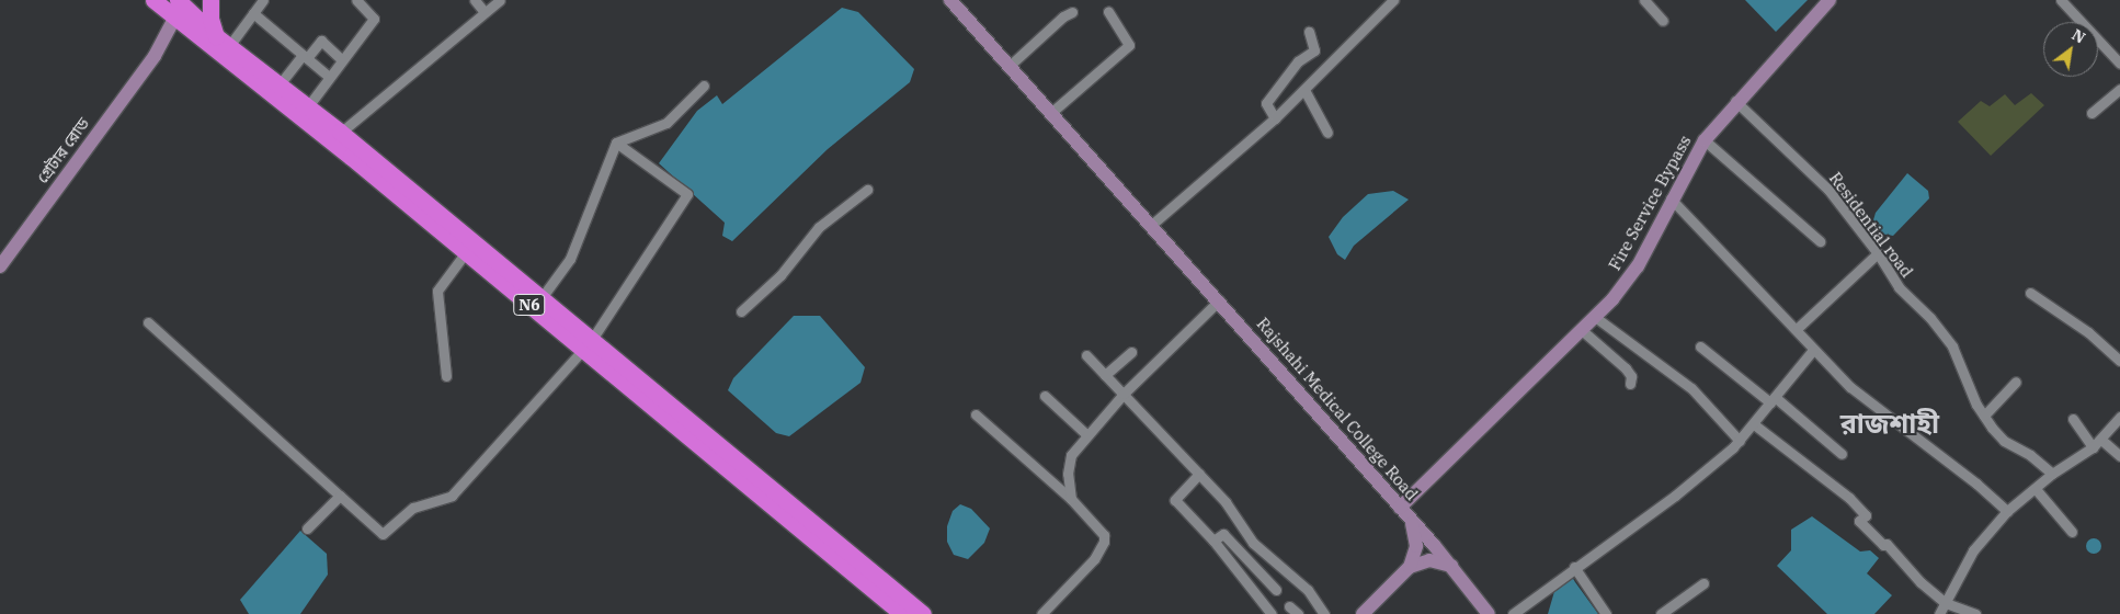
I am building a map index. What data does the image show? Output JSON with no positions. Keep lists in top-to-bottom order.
{
  "streets": {
    "highway": ["গ্রেটার রোড", "N6"],
    "main road": ["Fire Service Bypass", "Rajshahi Medical College Road"],
    "street": ["Residential road"]
  },
  "crossings": [
    ["গ্রেটার রোড", "N6"],
    ["Fire Service Bypass", "Residential road"],
    ["Fire Service Bypass", "Rajshahi Medical College Road"]
  ],
  "districts": ["রাজশাহী"],
  "north": "top right"
}
